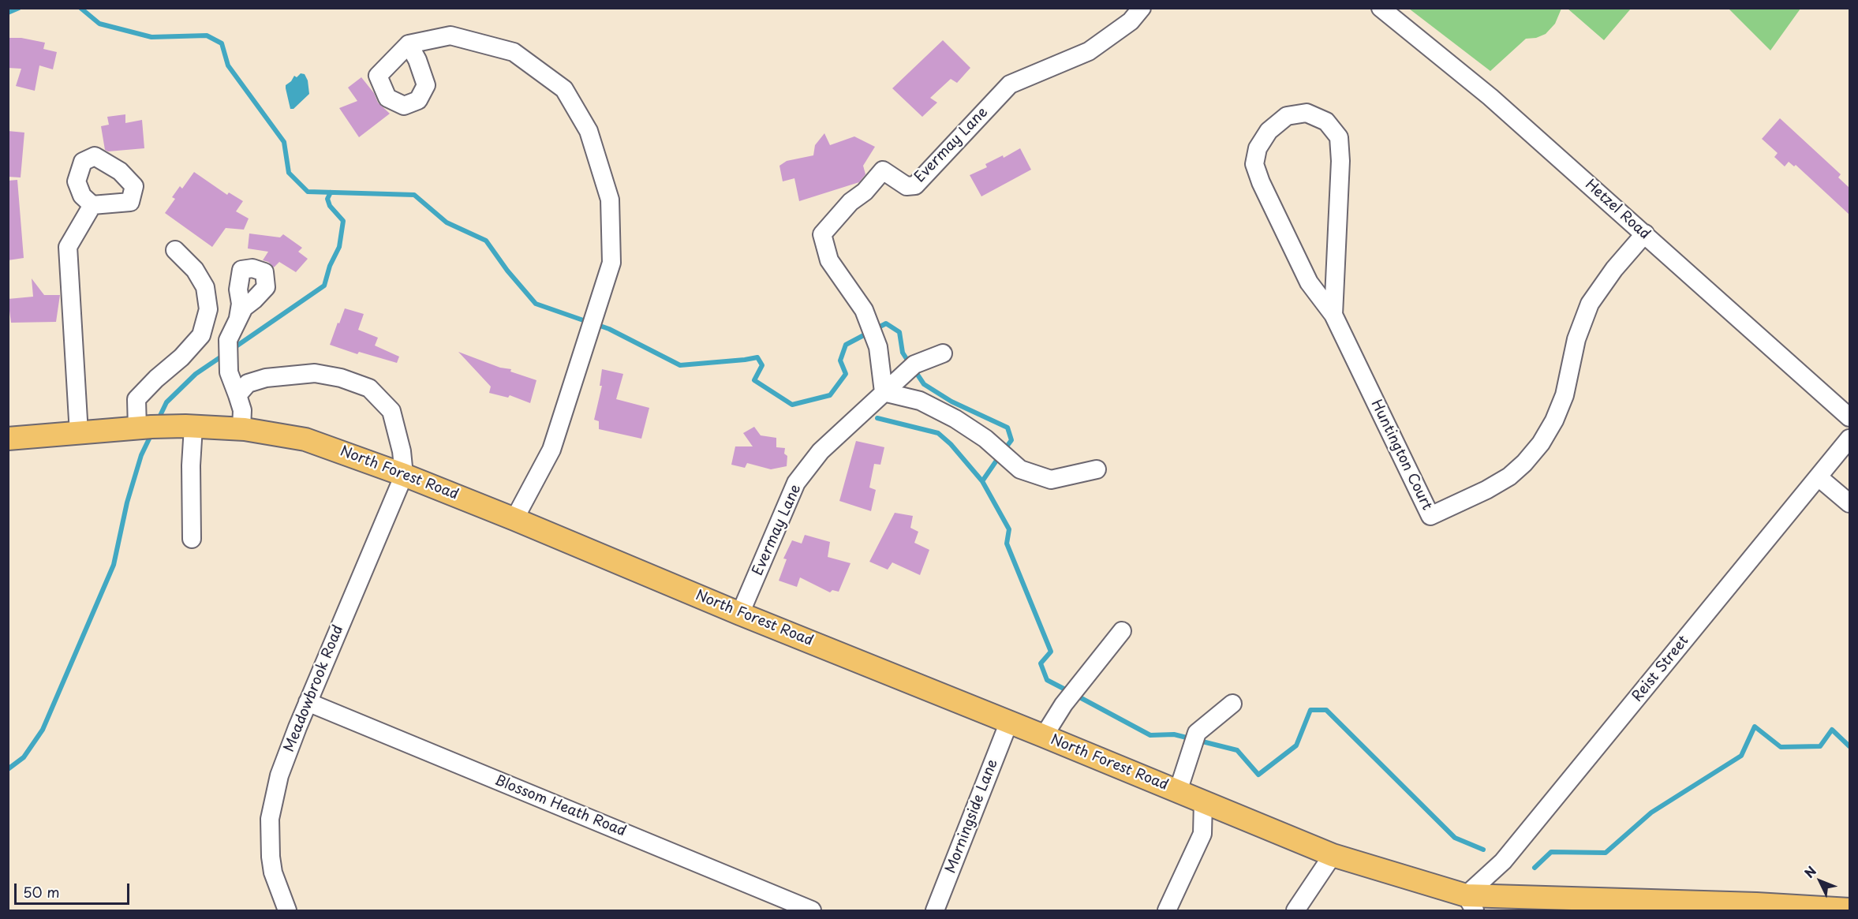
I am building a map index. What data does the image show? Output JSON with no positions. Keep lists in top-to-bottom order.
{
  "streets": {
    "main road": ["North Forest Road"],
    "street": [
      "Evermay Lane",
      "Hetzel Road",
      "Huntington Court",
      "Reist Street",
      "Meadowbrook Road",
      "Blossom Heath Road",
      "Morningside Lane"
    ]
  },
  "crossings": [
    ["Evermay Lane", "North Forest Road"],
    ["Hetzel Road", "Huntington Court"],
    ["North Forest Road", "Reist Street"],
    ["North Forest Road", "Meadowbrook Road"],
    ["North Forest Road", "Morningside Lane"],
    ["Meadowbrook Road", "Blossom Heath Road"]
  ],
  "scale_bar": "50 m",
  "north": "top left"
}
